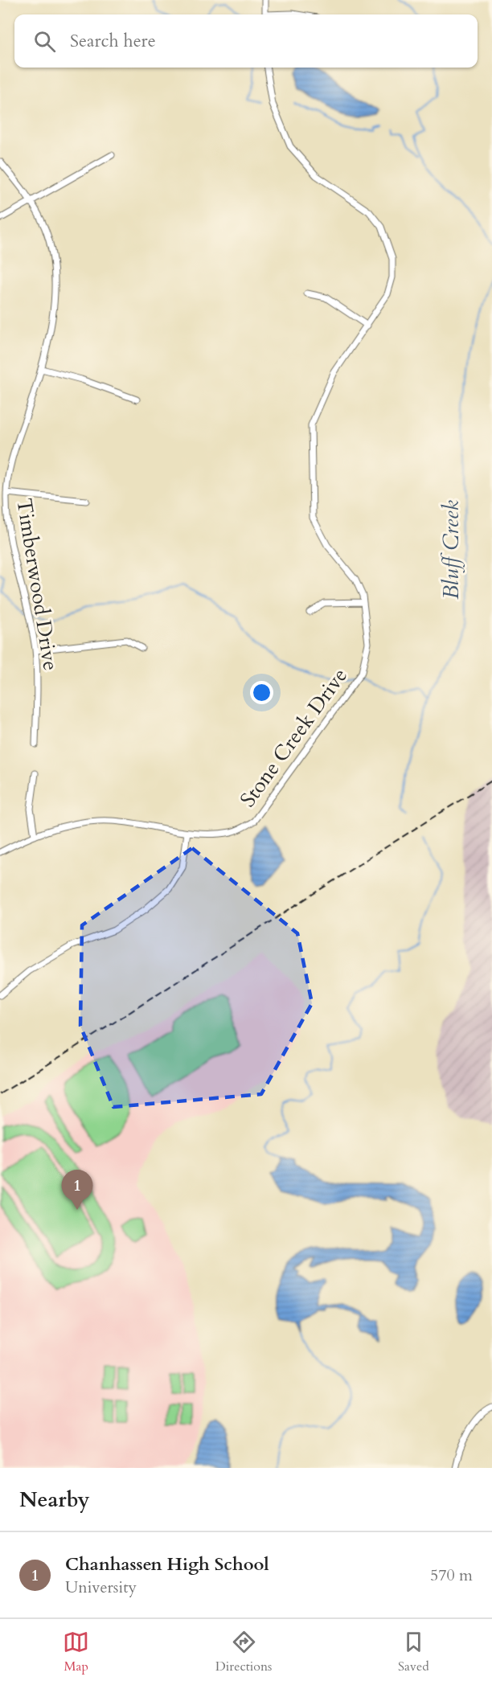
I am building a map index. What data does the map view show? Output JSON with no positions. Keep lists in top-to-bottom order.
{
  "streets": {
    "street": ["Timberwood Drive", "Stone Creek Drive"]
  },
  "water": ["Bluff Creek"],
  "page": {
    "search": "Search here",
    "pins": "1",
    "heading": "Nearby",
    "list": [
      {
        "mark": "1",
        "name": "Chanhassen High School",
        "note": "University",
        "value": "570 m"
      }
    ],
    "nav": ["Map", "Directions", "Saved"]
  }
}
